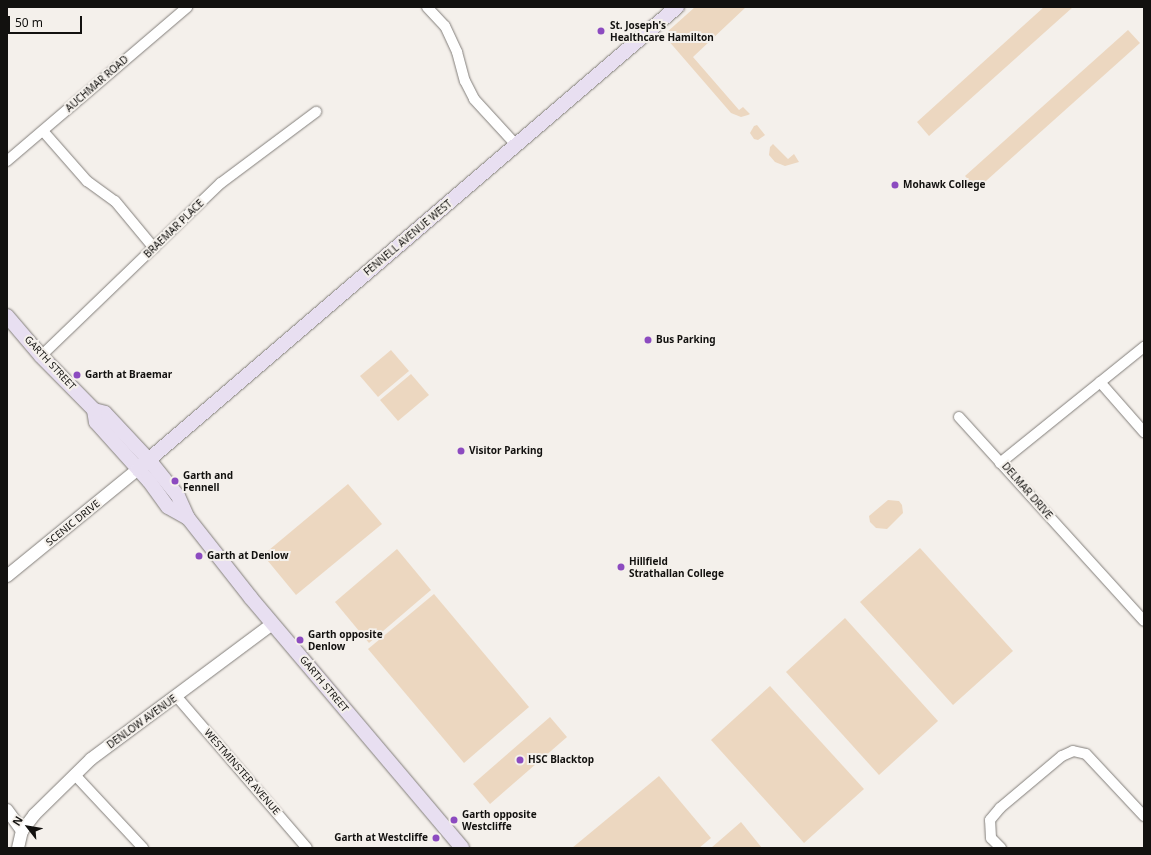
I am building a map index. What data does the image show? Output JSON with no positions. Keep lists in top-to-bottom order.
{
  "streets": {
    "main road": ["FENNELL AVENUE WEST", "GARTH STREET"],
    "street": [
      "AUCHMAR ROAD",
      "BRAEMAR PLACE",
      "DELMAR DRIVE",
      "SCENIC DRIVE",
      "DENLOW AVENUE",
      "WESTMINSTER AVENUE"
    ]
  },
  "crossings": [
    ["BRAEMAR PLACE", "GARTH STREET"],
    ["FENNELL AVENUE WEST", "GARTH STREET"],
    ["FENNELL AVENUE WEST", "SCENIC DRIVE"],
    ["GARTH STREET", "SCENIC DRIVE"],
    ["GARTH STREET", "DENLOW AVENUE"],
    ["DENLOW AVENUE", "WESTMINSTER AVENUE"]
  ],
  "places": [
    "St. Joseph's Healthcare Hamilton",
    "Mohawk College",
    "Bus Parking",
    "Garth at Braemar",
    "Visitor Parking",
    "Garth and Fennell",
    "Garth at Denlow",
    "Hillfield Strathallan College",
    "Garth opposite Denlow",
    "HSC Blacktop",
    "Garth opposite Westcliffe",
    "Garth at Westcliffe"
  ],
  "scale_bar": "50 m",
  "north": "top left"
}
